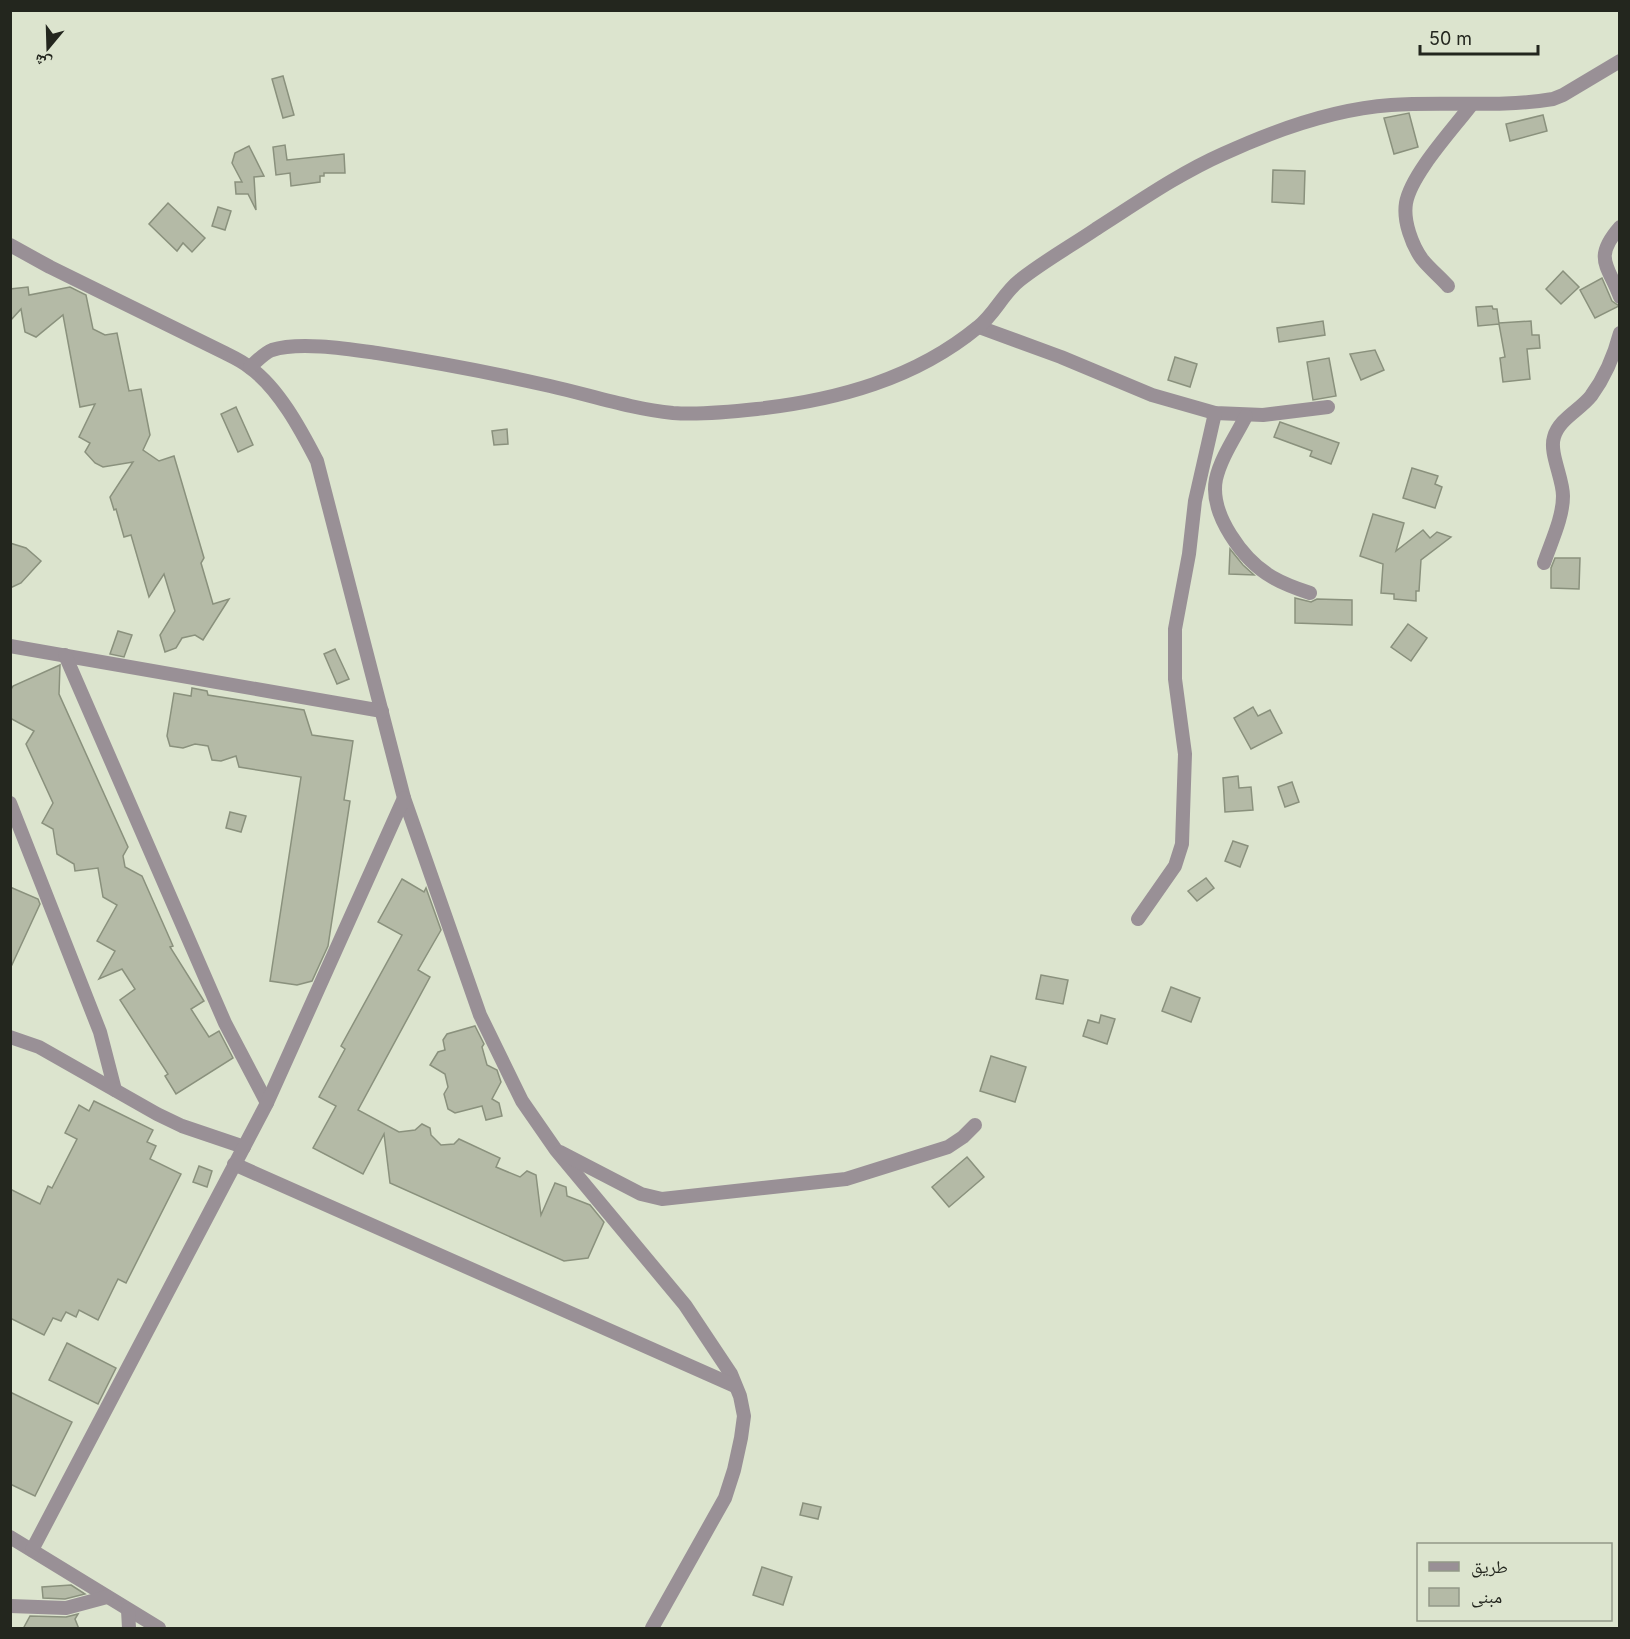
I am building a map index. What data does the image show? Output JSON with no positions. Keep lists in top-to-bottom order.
{
  "legend": ["طريق", "مبنى"],
  "scale_bar": "50 m",
  "north": "bottom"
}
